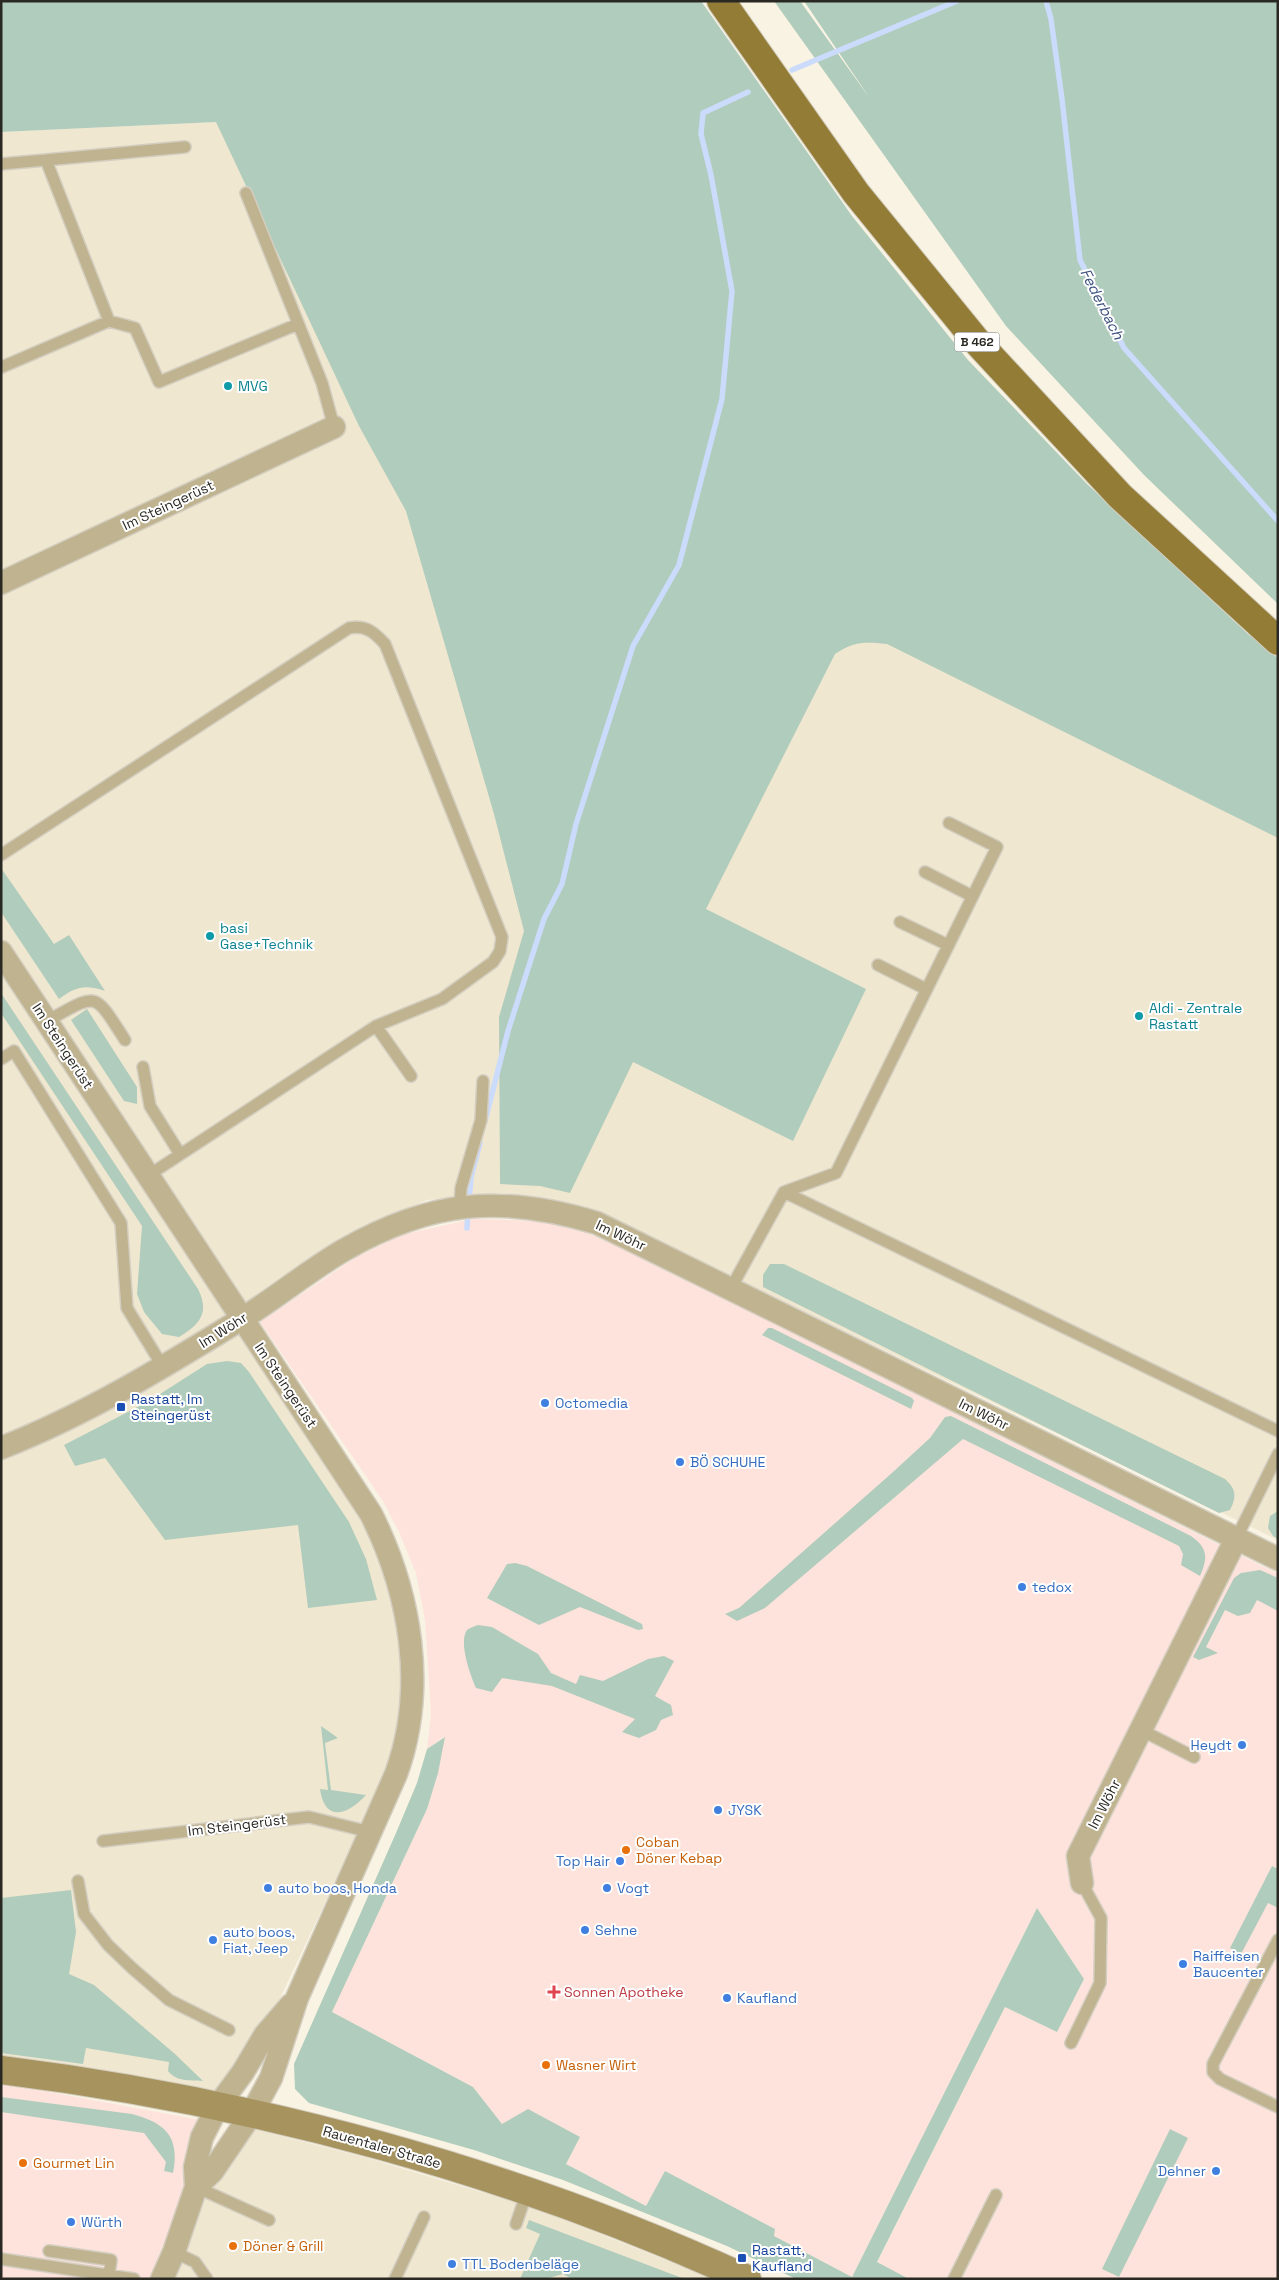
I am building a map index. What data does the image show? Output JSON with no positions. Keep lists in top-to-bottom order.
{
  "streets": {
    "main road": ["B 462"],
    "street": ["Im Steingerüst", "Im Wöhr", "Rauentaler Straße"]
  },
  "crossings": [
    ["Im Steingerüst", "Im Wöhr"],
    ["Im Steingerüst", "Rauentaler Straße"]
  ],
  "water": ["Federbach"],
  "places": {
    "other": [
      "MVG",
      "basi Gase+Technik",
      "Aldi - Zentrale Rastatt",
      "Octomedia",
      "BÖ SCHUHE",
      "tedox",
      "Heydt",
      "JYSK",
      "Coban Döner Kebap",
      "Top Hair",
      "auto boos, Honda",
      "Vogt",
      "Sehne",
      "auto boos, Fiat, Jeep",
      "Raiffeisen Baucenter",
      "Kaufland",
      "Wasner Wirt",
      "Gourmet Lin",
      "Dehner",
      "Würth",
      "Döner & Grill",
      "TTL Bodenbeläge"
    ],
    "transit": ["Rastatt, Im Steingerüst", "Rastatt, Kaufland"],
    "health": ["Sonnen Apotheke"]
  }
}
